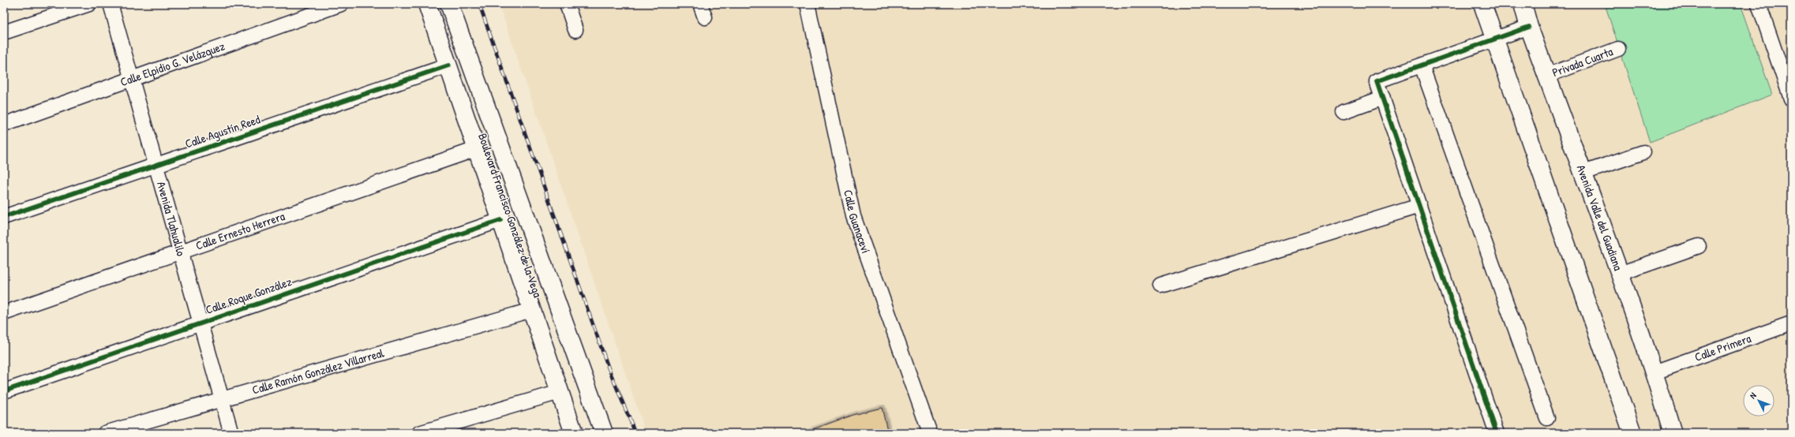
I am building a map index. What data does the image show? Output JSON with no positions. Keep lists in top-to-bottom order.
{
  "streets": {
    "main road": ["Boulevard Francisco González de la Vega", "Avenida Valle del Guadiana"],
    "street": [
      "Privada Cuarta",
      "Calle Elpidio G. Velázquez",
      "Calle Agustín Reed",
      "Avenida Tlahualilo",
      "Calle Guanaceví",
      "Calle Ernesto Herrera",
      "Calle Roque González",
      "Calle Primera",
      "Calle Ramón González Villarreal"
    ]
  },
  "crossings": [
    ["Privada Cuarta", "Avenida Valle del Guadiana"],
    ["Calle Elpidio G. Velázquez", "Avenida Tlahualilo"],
    ["Calle Agustín Reed", "Boulevard Francisco González de la Vega"],
    ["Calle Agustín Reed", "Avenida Tlahualilo"],
    ["Boulevard Francisco González de la Vega", "Calle Ernesto Herrera"],
    ["Boulevard Francisco González de la Vega", "Calle Roque González"],
    ["Boulevard Francisco González de la Vega", "Calle Ramón González Villarreal"],
    ["Avenida Valle del Guadiana", "Calle Primera"],
    ["Avenida Tlahualilo", "Calle Ernesto Herrera"],
    ["Avenida Tlahualilo", "Calle Roque González"],
    ["Avenida Tlahualilo", "Calle Ramón González Villarreal"]
  ],
  "north": "top left"
}
